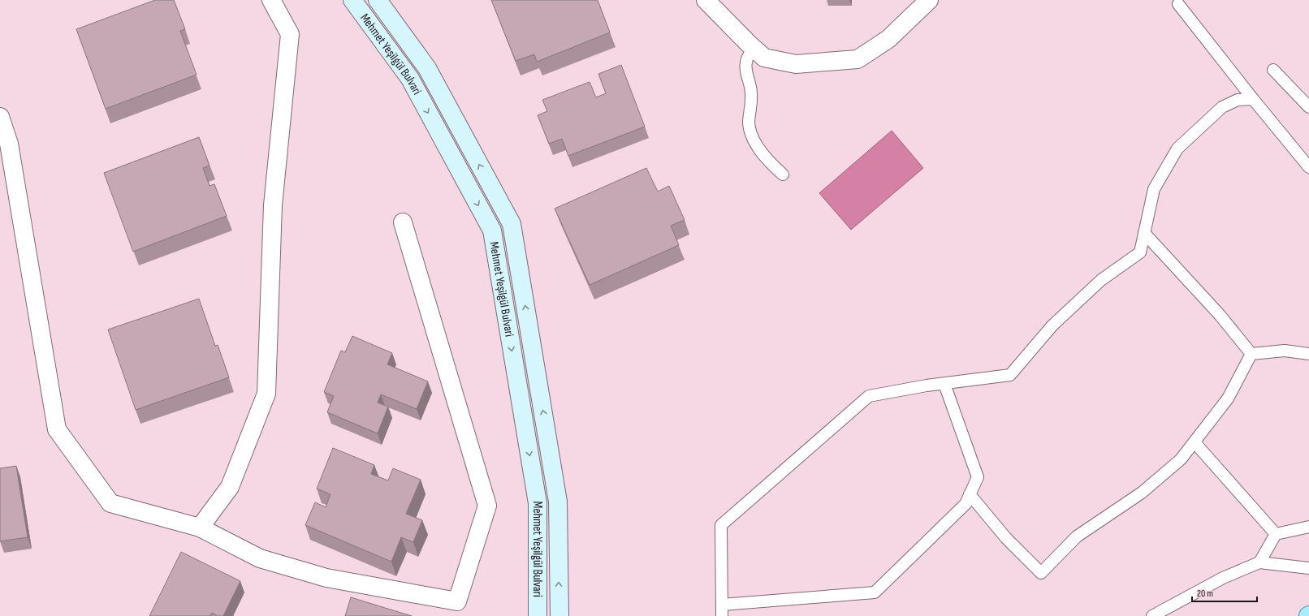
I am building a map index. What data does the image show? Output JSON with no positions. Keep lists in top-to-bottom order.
{
  "streets": {
    "main road": ["Mehmet Yeşilgül Bulvari"]
  },
  "scale_bar": "20 m"
}
